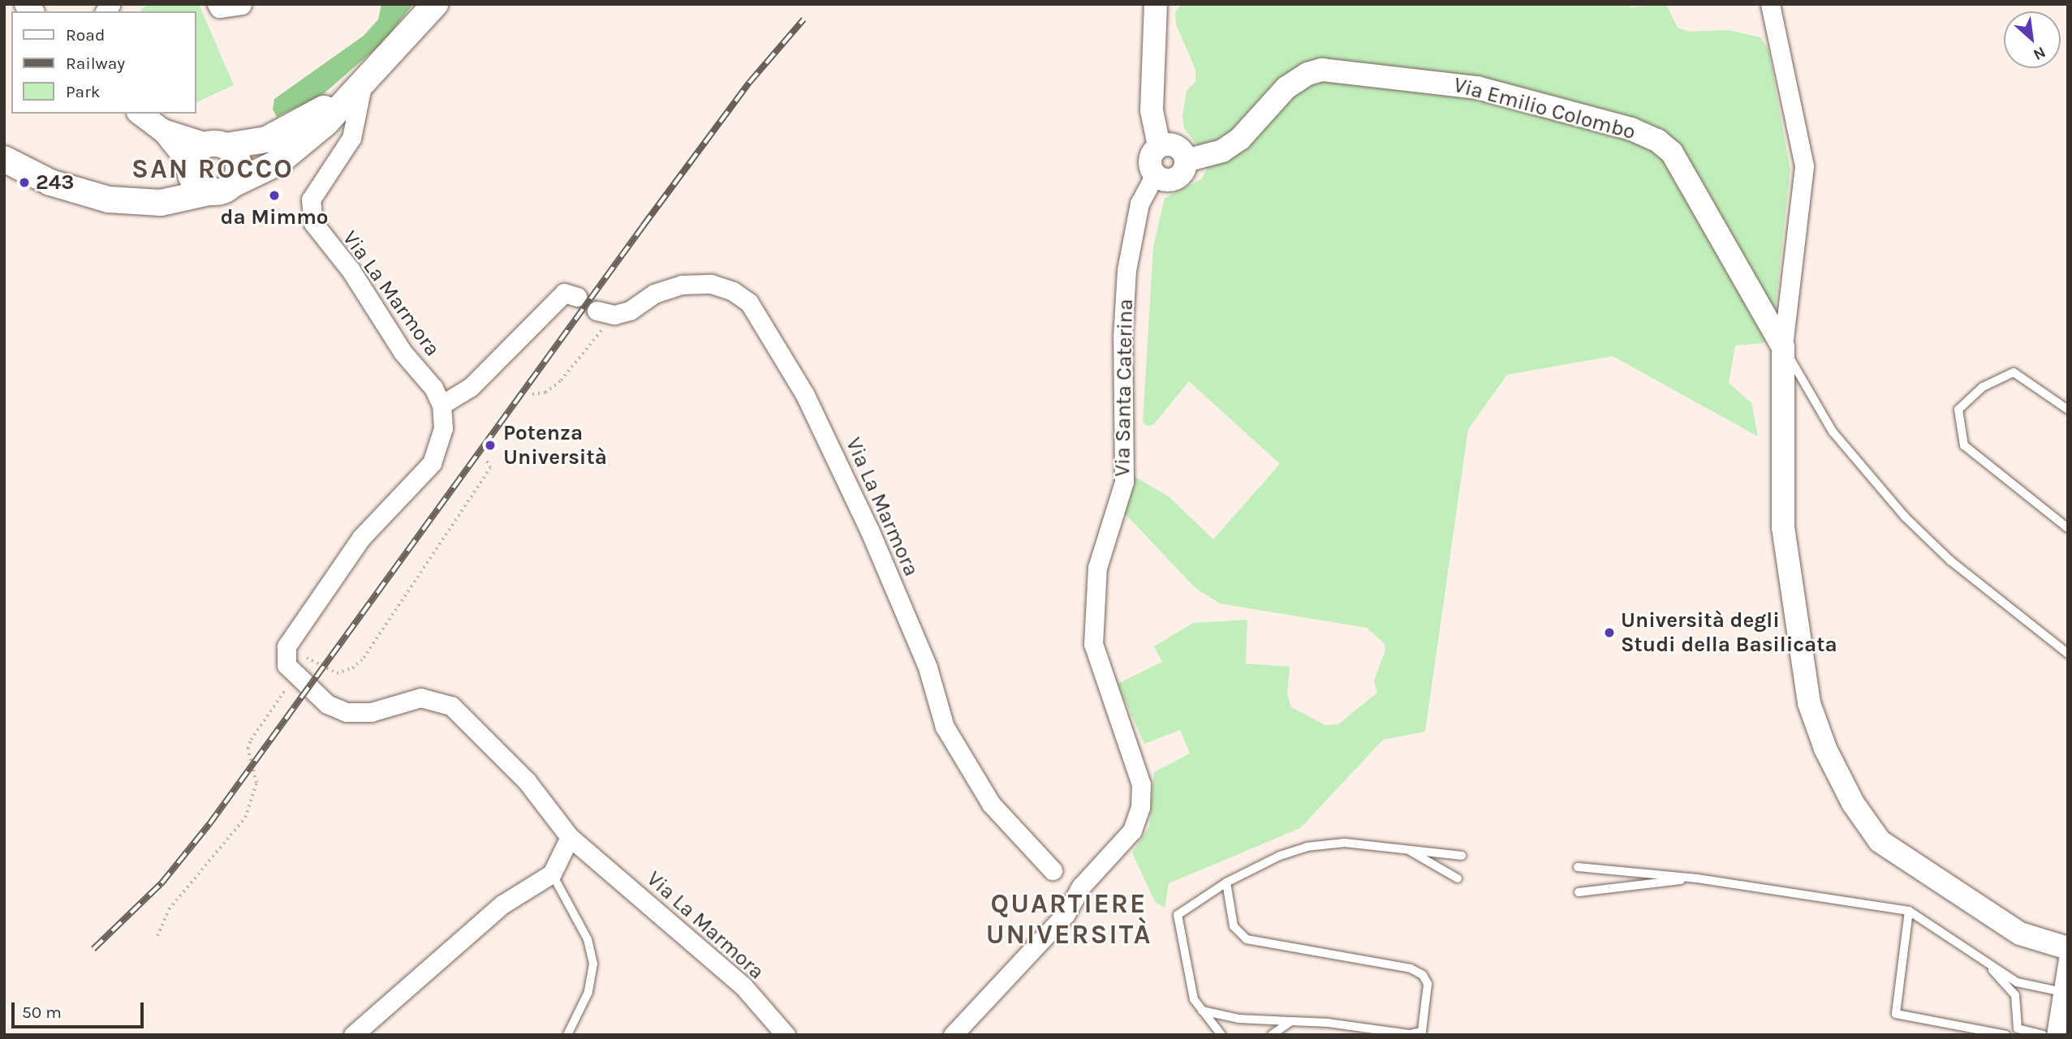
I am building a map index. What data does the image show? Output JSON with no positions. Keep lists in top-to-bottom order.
{
  "streets": {
    "street": ["Via Emilio Colombo", "Via La Marmora", "Via Santa Caterina"]
  },
  "crossings": [
    ["Via Emilio Colombo", "Via Santa Caterina"]
  ],
  "districts": ["SAN ROCCO", "QUARTIERE UNIVERSITÀ"],
  "places": [
    "243",
    "da Mimmo",
    "Potenza Università",
    "Università degli Studi della Basilicata"
  ],
  "legend": ["Road", "Railway", "Park"],
  "scale_bar": "50 m",
  "north": "bottom right"
}
